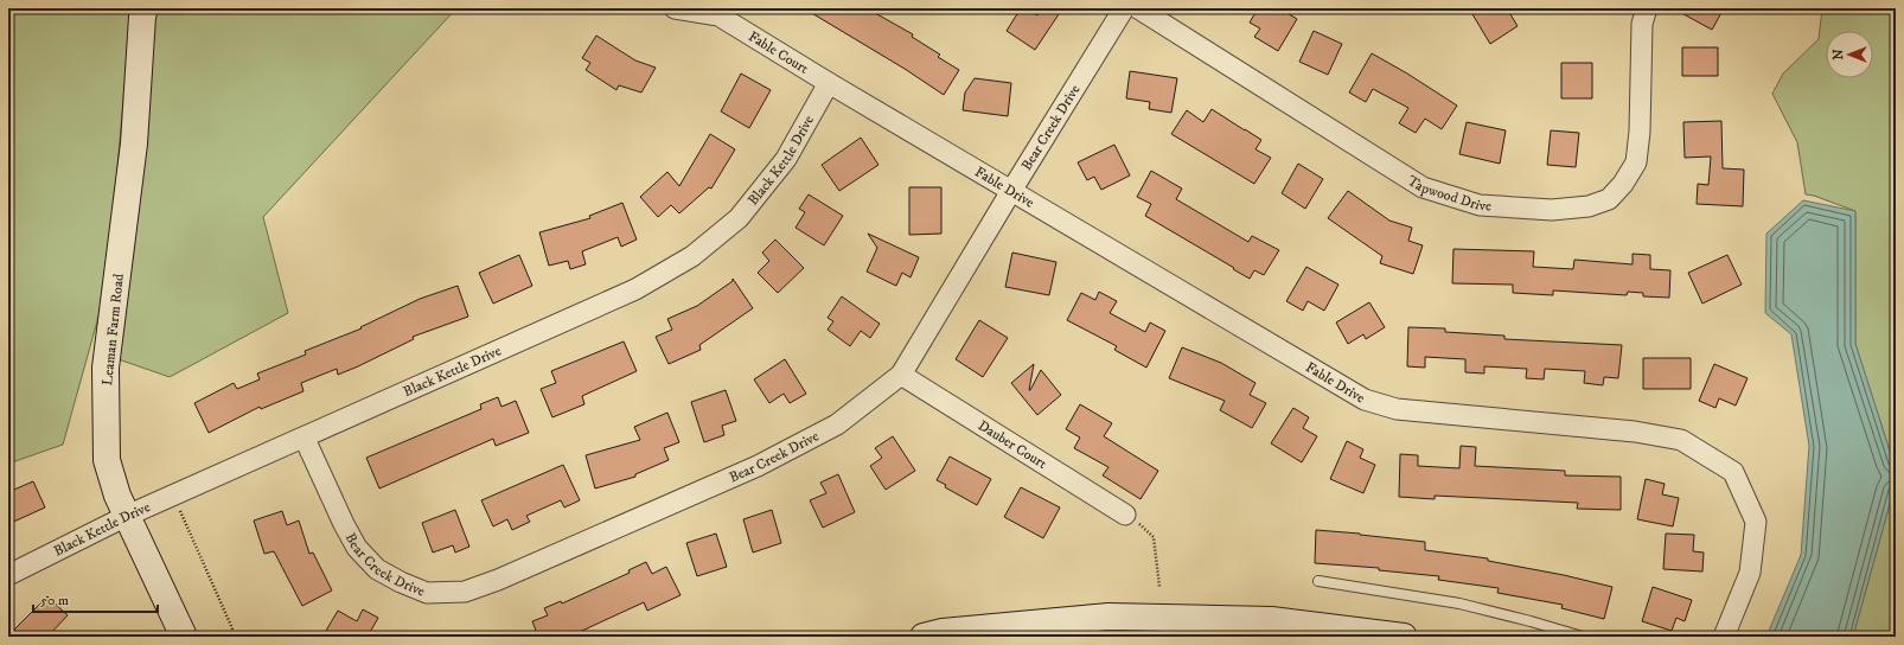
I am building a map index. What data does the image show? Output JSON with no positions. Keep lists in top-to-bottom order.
{
  "streets": {
    "street": [
      "Fable Court",
      "Bear Creek Drive",
      "Black Kettle Drive",
      "Fable Drive",
      "Tapwood Drive",
      "Leaman Farm Road",
      "Dauber Court"
    ]
  },
  "crossings": [
    ["Fable Court", "Black Kettle Drive"],
    ["Fable Court", "Fable Drive"],
    ["Bear Creek Drive", "Black Kettle Drive"],
    ["Bear Creek Drive", "Fable Drive"],
    ["Bear Creek Drive", "Dauber Court"],
    ["Black Kettle Drive", "Fable Drive"],
    ["Black Kettle Drive", "Leaman Farm Road"]
  ],
  "scale_bar": "50 m",
  "north": "left"
}
